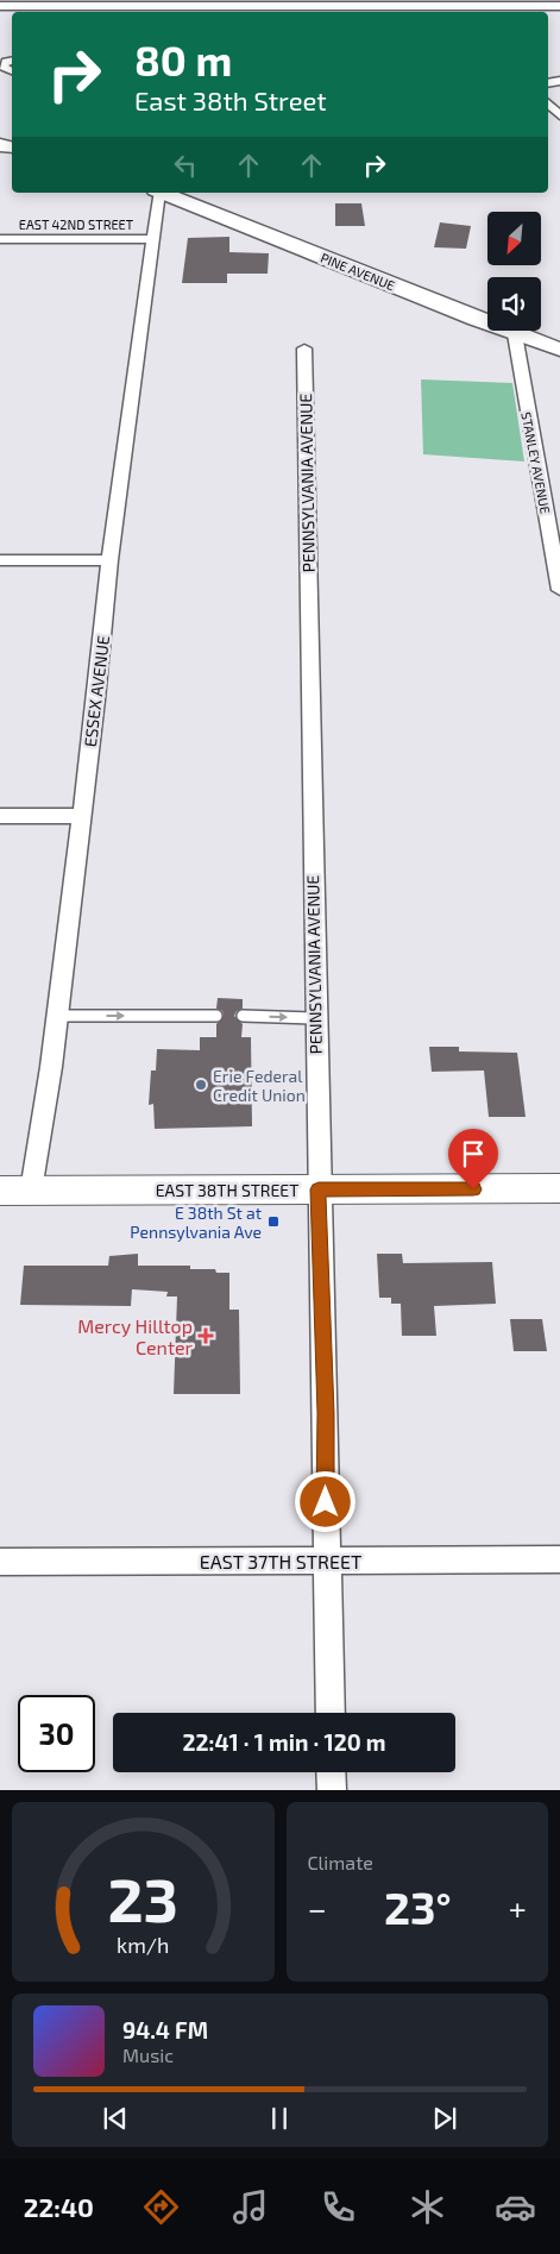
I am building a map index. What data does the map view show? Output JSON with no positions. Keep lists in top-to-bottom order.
{
  "streets": {
    "main road": ["PINE AVENUE", "EAST 38TH STREET"],
    "street": [
      "EAST 42ND STREET",
      "STANLEY AVENUE",
      "PENNSYLVANIA AVENUE",
      "ESSEX AVENUE",
      "EAST 37TH STREET"
    ]
  },
  "crossings": [
    ["EAST 42ND STREET", "ESSEX AVENUE"],
    ["PINE AVENUE", "STANLEY AVENUE"],
    ["PENNSYLVANIA AVENUE", "EAST 38TH STREET"],
    ["PENNSYLVANIA AVENUE", "EAST 37TH STREET"],
    ["ESSEX AVENUE", "EAST 38TH STREET"]
  ],
  "places": {
    "other": ["Erie Federal Credit Union"],
    "transit": ["E 38th St at Pennsylvania Ave"],
    "health": ["Mercy Hilltop Center"]
  },
  "north": "bottom left",
  "page": {
    "turn": ["80 m", "East 38th Street"],
    "limit": "30",
    "trip": "22:41 · 1 min · 120 m",
    "tile": "Climate",
    "heat": ["−", "23°", "+"],
    "song": ["94.4 FM", "Music"],
    "tabs": "22:40",
    "gauge": ["23", "km/h"]
  }
}
